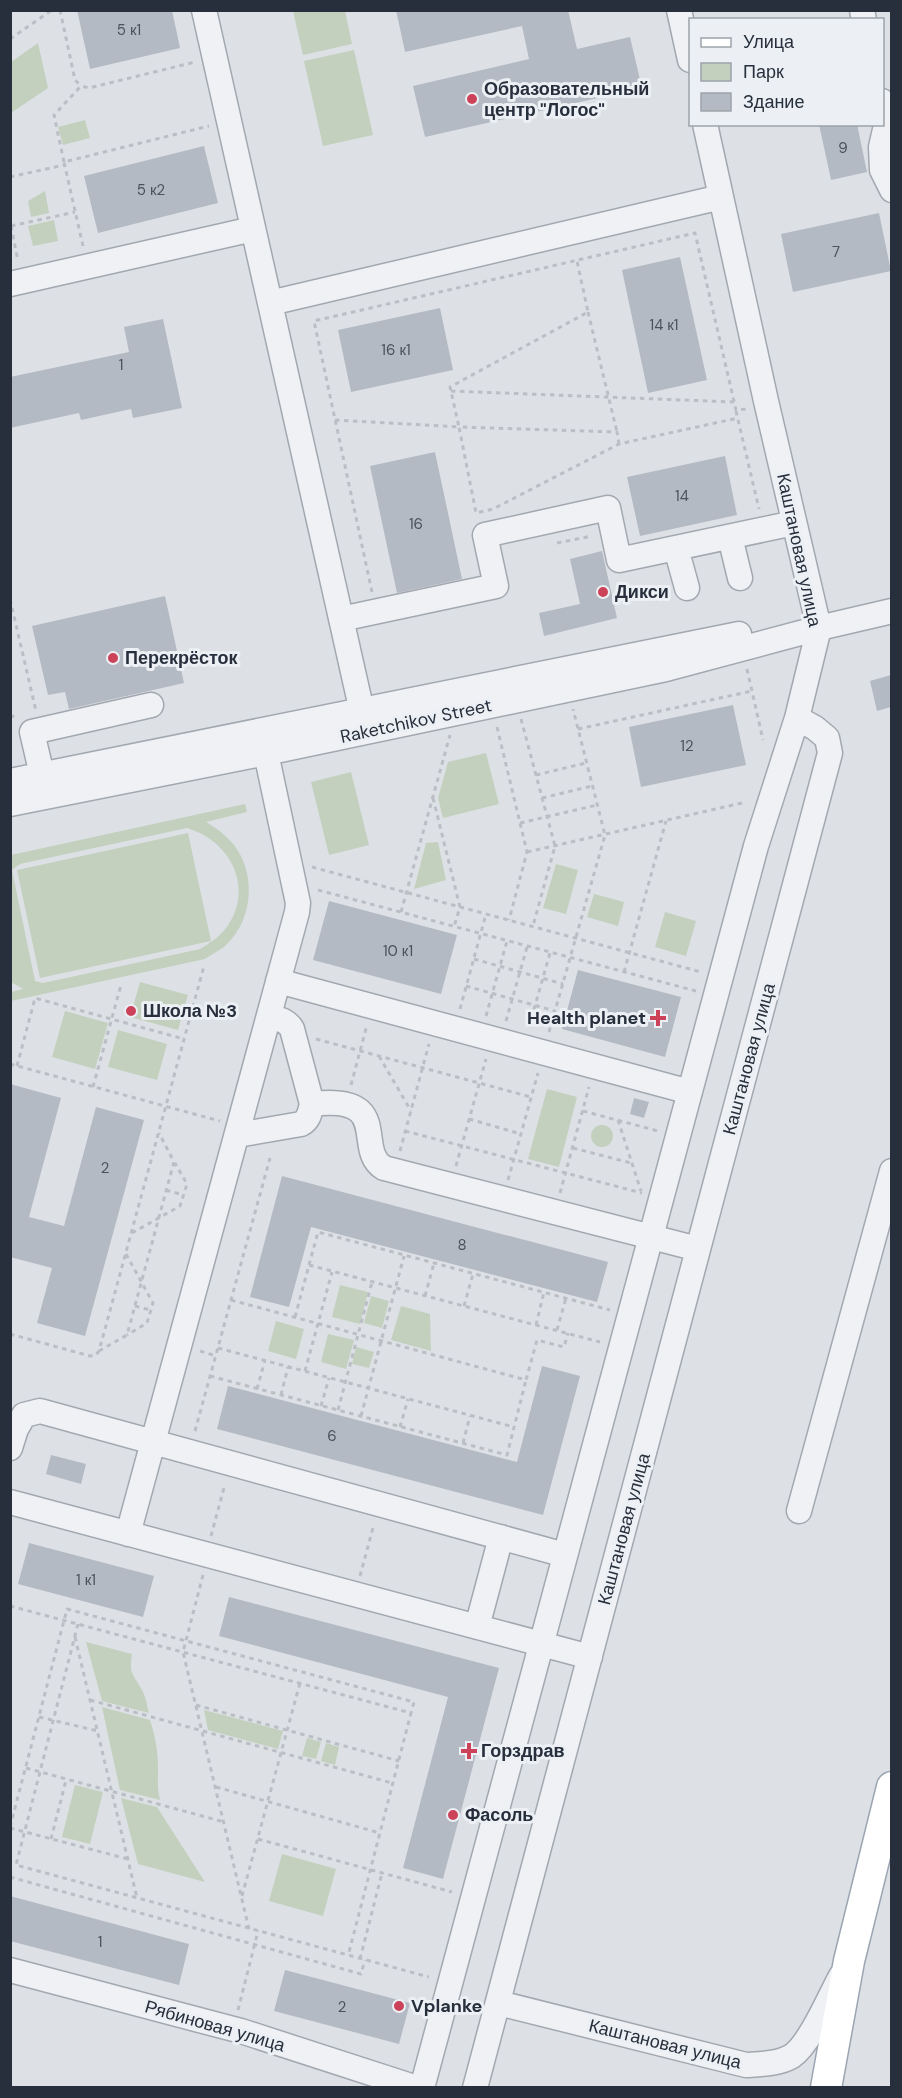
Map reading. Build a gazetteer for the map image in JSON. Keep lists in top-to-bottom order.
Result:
{
  "streets": {
    "street": ["Каштановая улица", "Raketchikov Street", "Рябиновая улица"]
  },
  "crossings": [
    ["Каштановая улица", "Raketchikov Street"]
  ],
  "places": {
    "other": [
      "Образовательный центр \"Логос\"",
      "Дикси",
      "Перекрёсток",
      "Школа №3",
      "Фасоль",
      "Vplanke"
    ],
    "health": ["Health planet", "Горздрав"]
  },
  "house_numbers": [
    "5 к1",
    "9",
    "5 к2",
    "7",
    "14 к1",
    "16 к1",
    "1",
    "14",
    "16",
    "12",
    "10 к1",
    "2",
    "8",
    "6",
    "1 к1",
    "1",
    "2"
  ],
  "legend": ["Улица", "Парк", "Здание"]
}
